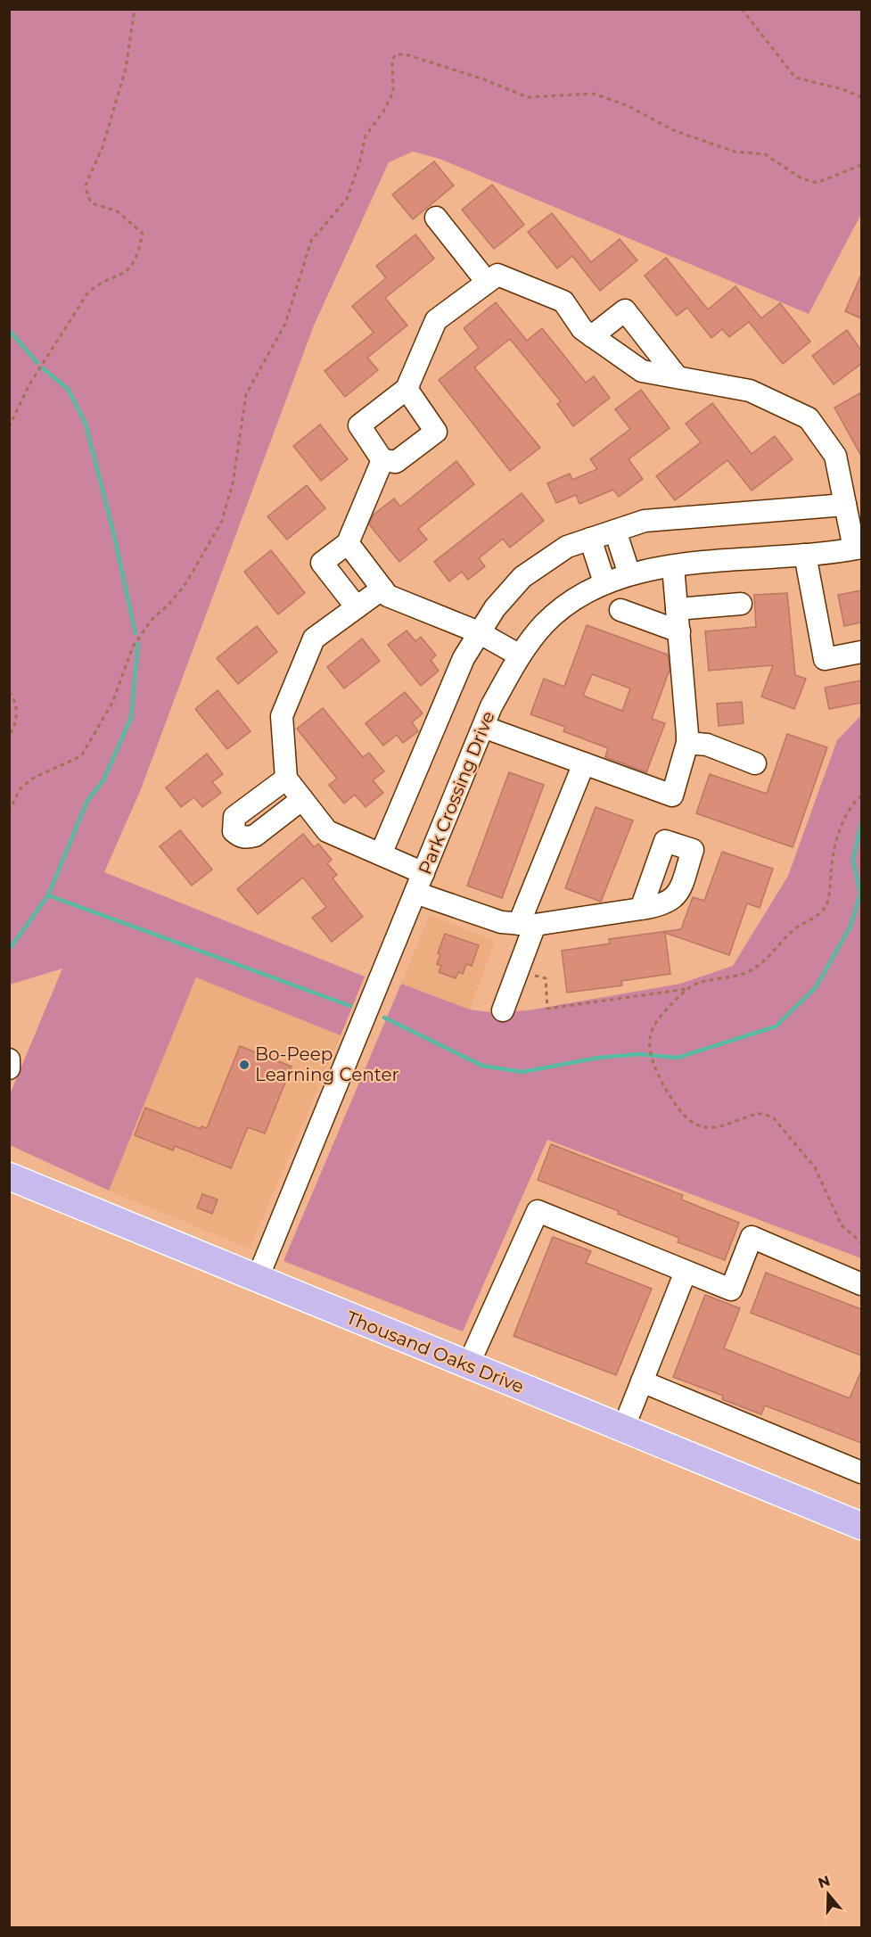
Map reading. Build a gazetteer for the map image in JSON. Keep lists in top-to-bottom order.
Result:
{
  "streets": {
    "main road": ["Thousand Oaks Drive"],
    "street": ["Park Crossing Drive"]
  },
  "crossings": [
    ["Park Crossing Drive", "Thousand Oaks Drive"]
  ],
  "places": ["Bo-Peep Learning Center"],
  "north": "top"
}
